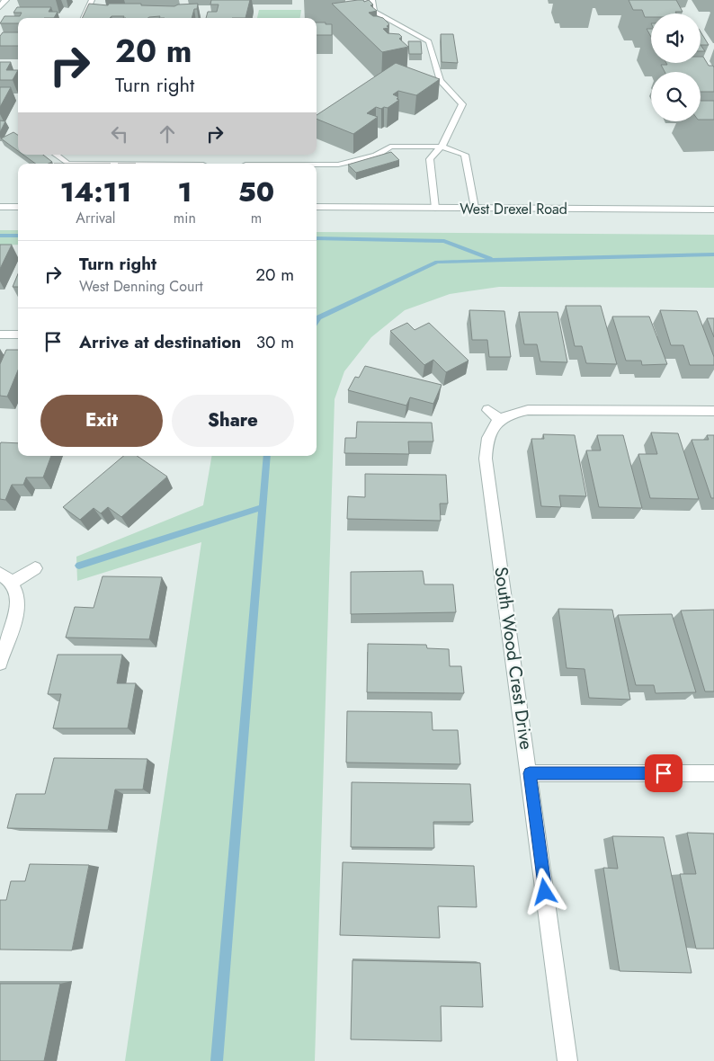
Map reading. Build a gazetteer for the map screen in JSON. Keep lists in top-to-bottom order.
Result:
{
  "streets": {
    "street": ["West Drexel Road", "South Wood Crest Drive"]
  },
  "page": {
    "turn": ["20 m", "Turn right"],
    "eta": [
      "14:11",
      "Arrival",
      "1",
      "min",
      "50",
      "m"
    ],
    "list": [
      {
        "name": "Turn right",
        "note": "West Denning Court",
        "value": "20 m"
      },
      {
        "name": "Arrive at destination",
        "value": "30 m"
      }
    ],
    "buttons": ["Exit", "Share"]
  }
}
